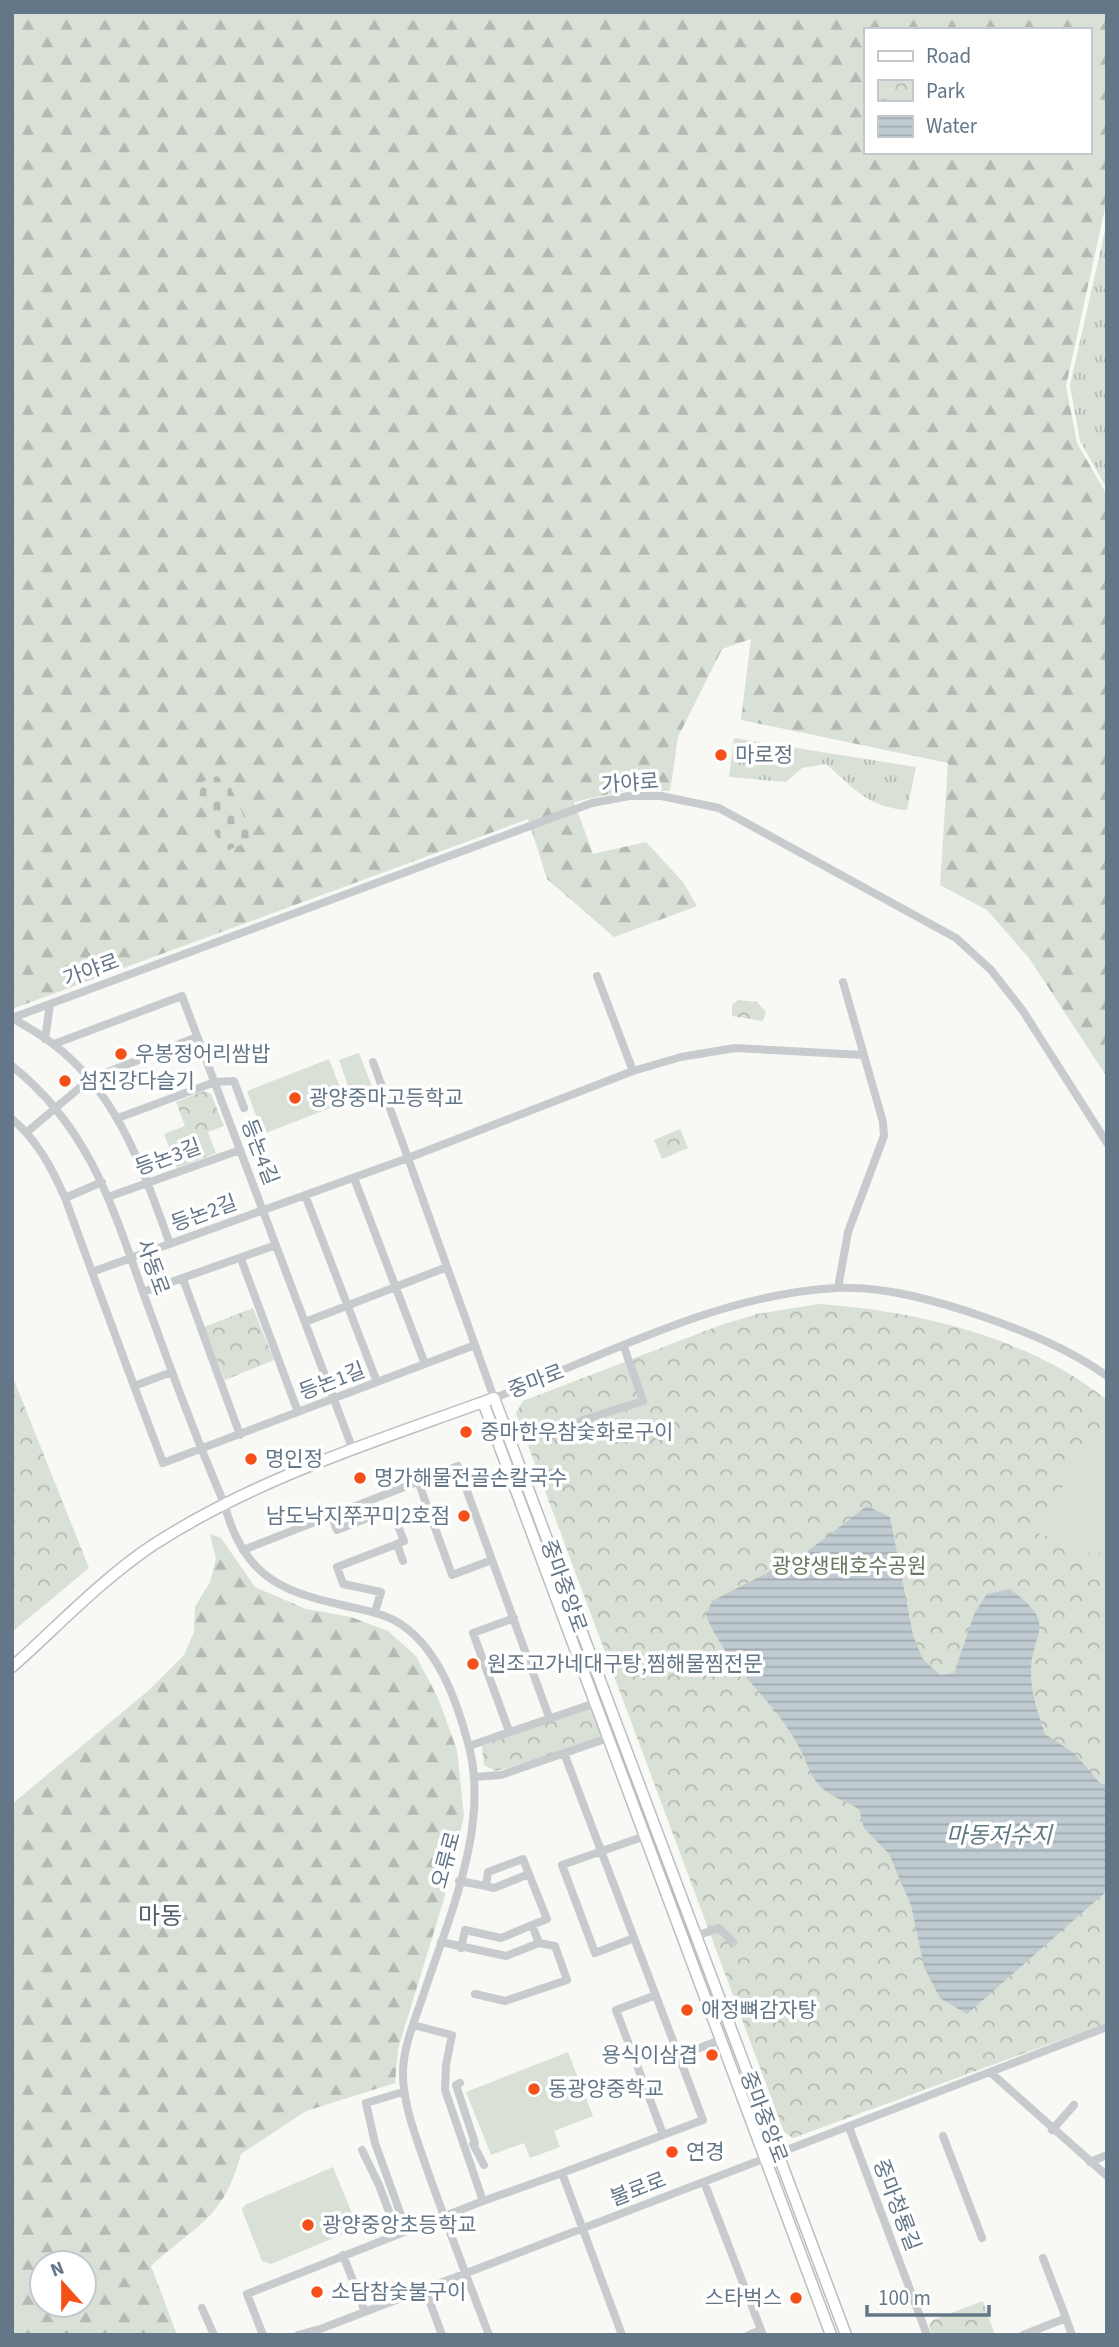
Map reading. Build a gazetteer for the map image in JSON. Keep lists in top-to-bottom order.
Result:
{
  "streets": {
    "main road": ["중마로", "중마중앙로"],
    "street": [
      "가야로",
      "등논4길",
      "등논3길",
      "등논2길",
      "사동로",
      "등논1길",
      "오류로",
      "불로로",
      "중마청룡길"
    ]
  },
  "crossings": [
    ["등논4길", "등논3길"],
    ["등논4길", "등논2길"],
    ["등논4길", "등논1길"],
    ["등논4길", "중마로"],
    ["등논3길", "사동로"],
    ["등논2길", "사동로"],
    ["등논2길", "중마중앙로"],
    ["사동로", "등논1길"],
    ["사동로", "중마로"],
    ["사동로", "오류로"],
    ["등논1길", "중마중앙로"],
    ["중마로", "중마중앙로"],
    ["중마로", "오류로"],
    ["중마중앙로", "불로로"],
    ["오류로", "불로로"],
    ["불로로", "중마청룡길"]
  ],
  "districts": ["마동"],
  "water": ["마동저수지"],
  "parks": ["광양생태호수공원"],
  "places": [
    "마로정",
    "우봉정어리쌈밥",
    "섬진강다슬기",
    "광양중마고등학교",
    "중마한우참숯화로구이",
    "명인정",
    "명가해물전골손칼국수",
    "남도낙지쭈꾸미2호점",
    "원조고가네대구탕,찜해물찜전문",
    "애정뼈감자탕",
    "용식이삼겹",
    "동광양중학교",
    "연경",
    "광양중앙초등학교",
    "소담참숯불구이",
    "스타벅스"
  ],
  "legend": ["Road", "Park", "Water"],
  "scale_bar": "100 m",
  "north": "top"
}
